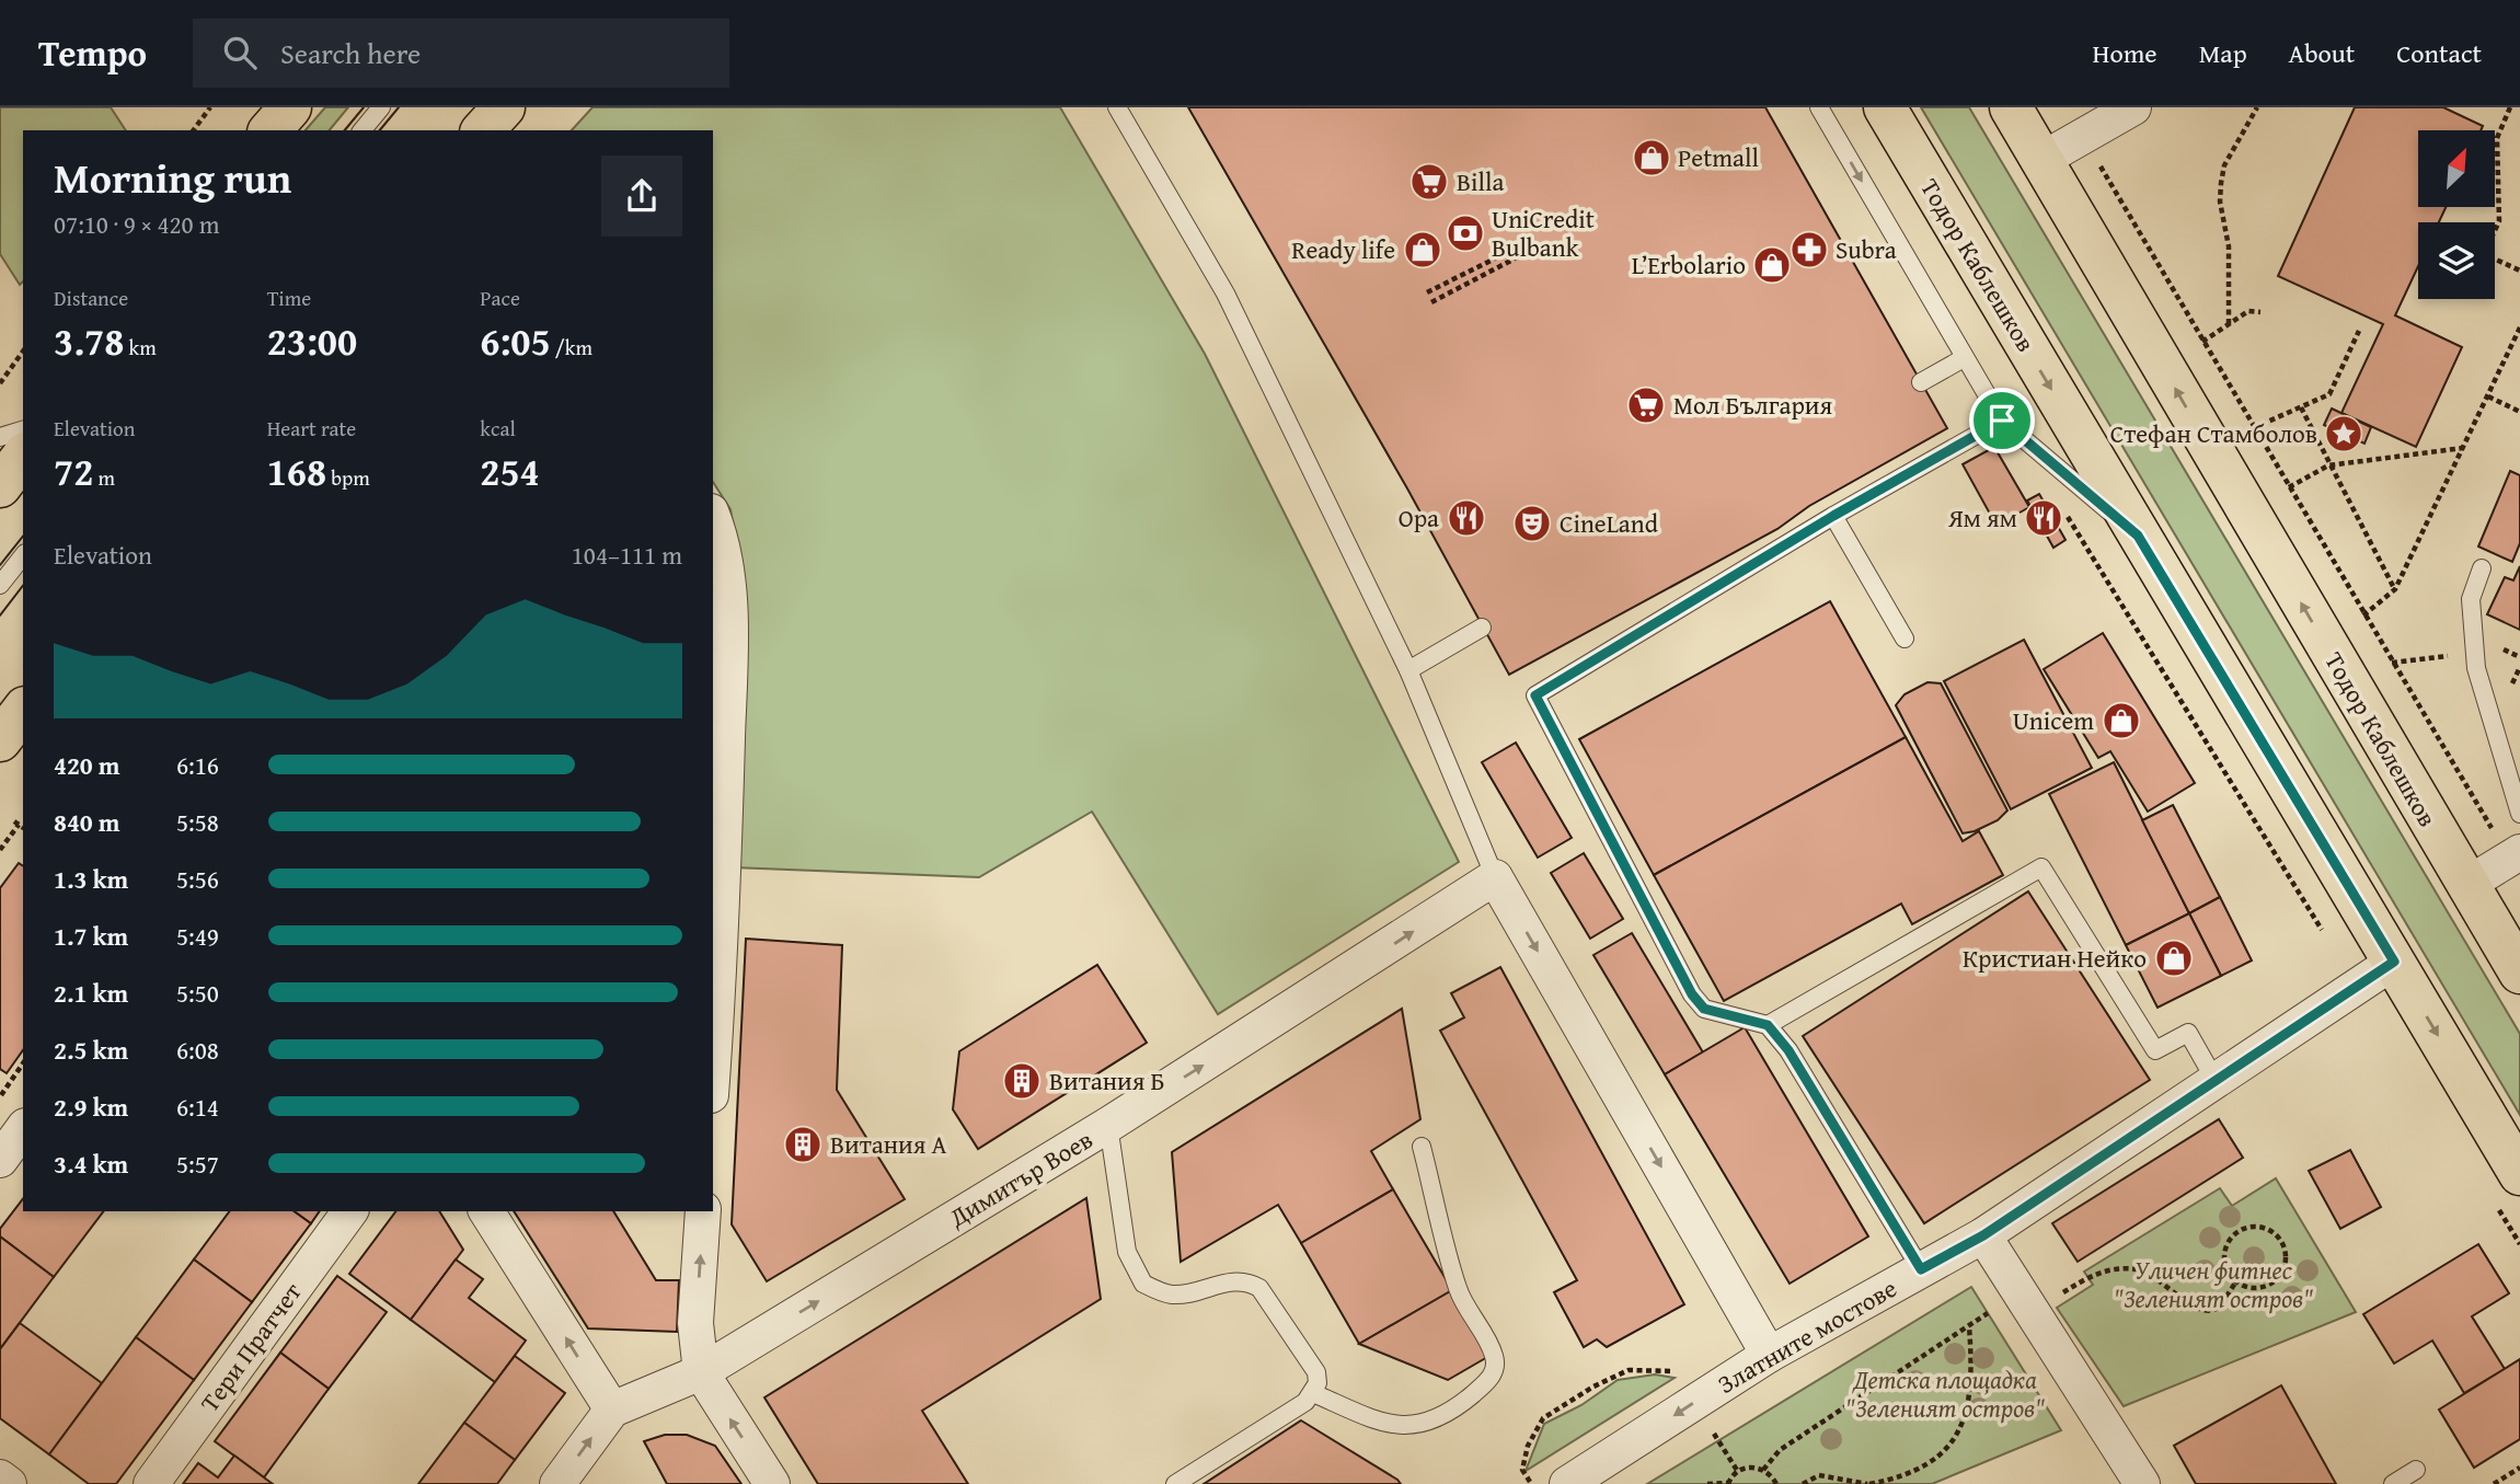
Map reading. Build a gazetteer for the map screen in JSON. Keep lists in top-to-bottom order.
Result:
{
  "streets": {
    "main road": ["Тодор Каблешков"],
    "street": ["Димитър Воев", "Златните мостове", "Тери Пратчет"]
  },
  "crossings": [
    ["Тодор Каблешков", "Златните мостове"]
  ],
  "one_way": ["Димитър Воев"],
  "parks": ["Уличен фитнес \"Зеленият остров\"", "Детска площадка \"Зеленият остров\""],
  "places": {
    "shop": [
      "Petmall",
      "Ready life",
      "L’Erbolario",
      "Unicem",
      "Кристиан Нейко"
    ],
    "supermarket": ["Billa", "Мол България"],
    "bank": ["UniCredit Bulbank"],
    "pharmacy": ["Subra"],
    "place": ["Стефан Стамболов"],
    "restaurant": ["Opa", "Ям ям"],
    "theatre": ["CineLand"],
    "building": ["Витания Б", "Витания А"]
  },
  "north": "top right",
  "page": {
    "header": "Tempo",
    "search": "Search here",
    "nav": [
      "Home",
      "Map",
      "About",
      "Contact"
    ],
    "heading": ["Morning run", "07:10 · 9 × 420 m"],
    "stats": [
      ["Distance", "3.78 km"],
      ["Time", "23:00"],
      ["Pace", "6:05 /km"],
      ["Elevation", "72 m"],
      ["Heart rate", "168 bpm"],
      ["kcal", "254"]
    ],
    "chart": ["Elevation", "104–111 m"],
    "list": [
      {
        "name": "420 m",
        "note": "6:16"
      },
      {
        "name": "840 m",
        "note": "5:58"
      },
      {
        "name": "1.3 km",
        "note": "5:56"
      },
      {
        "name": "1.7 km",
        "note": "5:49"
      },
      {
        "name": "2.1 km",
        "note": "5:50"
      },
      {
        "name": "2.5 km",
        "note": "6:08"
      },
      {
        "name": "2.9 km",
        "note": "6:14"
      },
      {
        "name": "3.4 km",
        "note": "5:57"
      }
    ]
  }
}
